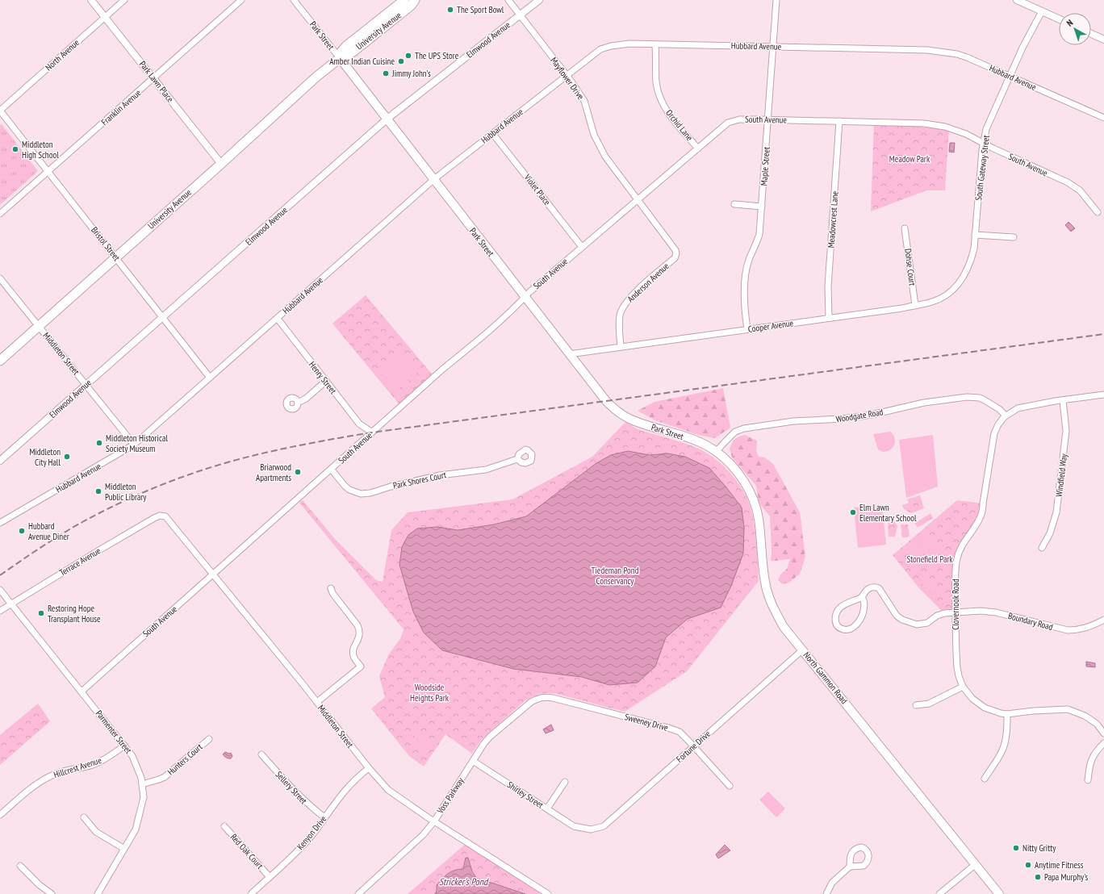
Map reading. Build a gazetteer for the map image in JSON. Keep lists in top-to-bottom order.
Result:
{
  "streets": {
    "main road": ["University Avenue", "Park Street", "North Gammon Road"],
    "street": [
      "Elmwood Avenue",
      "Hubbard Avenue",
      "North Avenue",
      "Mayflower Drive",
      "Park Lawn Place",
      "Franklin Avenue",
      "South Avenue",
      "Orchid Lane",
      "Maple Street",
      "South Gateway Street",
      "Violet Place",
      "Meadowcrest Lane",
      "Bristol Street",
      "Dohse Court",
      "Anderson Avenue",
      "Cooper Avenue",
      "Middleton Street",
      "Henry Street",
      "Woodgate Road",
      "Windfield Way",
      "Park Shores Court",
      "Terrace Avenue",
      "Clovernook Road",
      "Boundary Road",
      "Sweeney Drive",
      "Parmenter Street",
      "Fortune Drive",
      "Hunters Court",
      "Hillcrest Avenue",
      "Sellery Street",
      "Shirley Street",
      "Voss Parkway",
      "Kenyon Drive",
      "Red Oak Court"
    ]
  },
  "crossings": [
    ["University Avenue", "Park Street"],
    ["University Avenue", "Park Lawn Place"],
    ["University Avenue", "Bristol Street"],
    ["University Avenue", "Middleton Street"],
    ["Park Street", "Elmwood Avenue"],
    ["Park Street", "Hubbard Avenue"],
    ["Park Street", "South Avenue"],
    ["Park Street", "Cooper Avenue"],
    ["Park Street", "North Gammon Road"],
    ["Elmwood Avenue", "Mayflower Drive"],
    ["Elmwood Avenue", "Bristol Street"],
    ["Elmwood Avenue", "Middleton Street"],
    ["Hubbard Avenue", "Mayflower Drive"],
    ["Hubbard Avenue", "Orchid Lane"],
    ["Hubbard Avenue", "Maple Street"],
    ["Hubbard Avenue", "South Gateway Street"],
    ["Hubbard Avenue", "Violet Place"],
    ["Hubbard Avenue", "Bristol Street"],
    ["Hubbard Avenue", "Middleton Street"],
    ["Hubbard Avenue", "Henry Street"],
    ["North Avenue", "Park Lawn Place"],
    ["North Avenue", "Bristol Street"],
    ["Mayflower Drive", "South Avenue"],
    ["Mayflower Drive", "Anderson Avenue"],
    ["Park Lawn Place", "Franklin Avenue"],
    ["Franklin Avenue", "Bristol Street"],
    ["South Avenue", "Orchid Lane"],
    ["South Avenue", "Maple Street"],
    ["South Avenue", "South Gateway Street"],
    ["South Avenue", "Violet Place"],
    ["South Avenue", "Meadowcrest Lane"],
    ["South Avenue", "Middleton Street"],
    ["South Avenue", "Henry Street"],
    ["South Avenue", "Park Shores Court"],
    ["South Avenue", "Parmenter Street"],
    ["Maple Street", "Cooper Avenue"],
    ["South Gateway Street", "Cooper Avenue"],
    ["Meadowcrest Lane", "Cooper Avenue"],
    ["Dohse Court", "Cooper Avenue"],
    ["Anderson Avenue", "Cooper Avenue"],
    ["Middleton Street", "Terrace Avenue"],
    ["Middleton Street", "Voss Parkway"],
    ["Middleton Street", "Kenyon Drive"],
    ["Woodgate Road", "Clovernook Road"],
    ["Woodgate Road", "North Gammon Road"],
    ["Windfield Way", "Clovernook Road"],
    ["Terrace Avenue", "Parmenter Street"],
    ["Clovernook Road", "Boundary Road"],
    ["North Gammon Road", "Fortune Drive"],
    ["Sweeney Drive", "Fortune Drive"],
    ["Sweeney Drive", "Voss Parkway"],
    ["Parmenter Street", "Hunters Court"],
    ["Parmenter Street", "Hillcrest Avenue"],
    ["Fortune Drive", "Shirley Street"],
    ["Sellery Street", "Kenyon Drive"],
    ["Shirley Street", "Voss Parkway"],
    ["Kenyon Drive", "Red Oak Court"]
  ],
  "water": ["Stricker's Pond"],
  "parks": [
    "Meadow Park",
    "Stonefield Park",
    "Tiedeman Pond Conservancy",
    "Woodside Heights Park"
  ],
  "places": [
    "The Sport Bowl",
    "The UPS Store",
    "Amber Indian Cuisine",
    "Jimmy John's",
    "Middleton High School",
    "Middleton Historical Society Museum",
    "Middleton City Hall",
    "Briarwood Apartments",
    "Middleton Public Library",
    "Elm Lawn Elementary School",
    "Hubbard Avenue Diner",
    "Restoring Hope Transplant House",
    "Nitty Gritty",
    "Anytime Fitness",
    "Papa Murphy's"
  ],
  "north": "top left"
}
